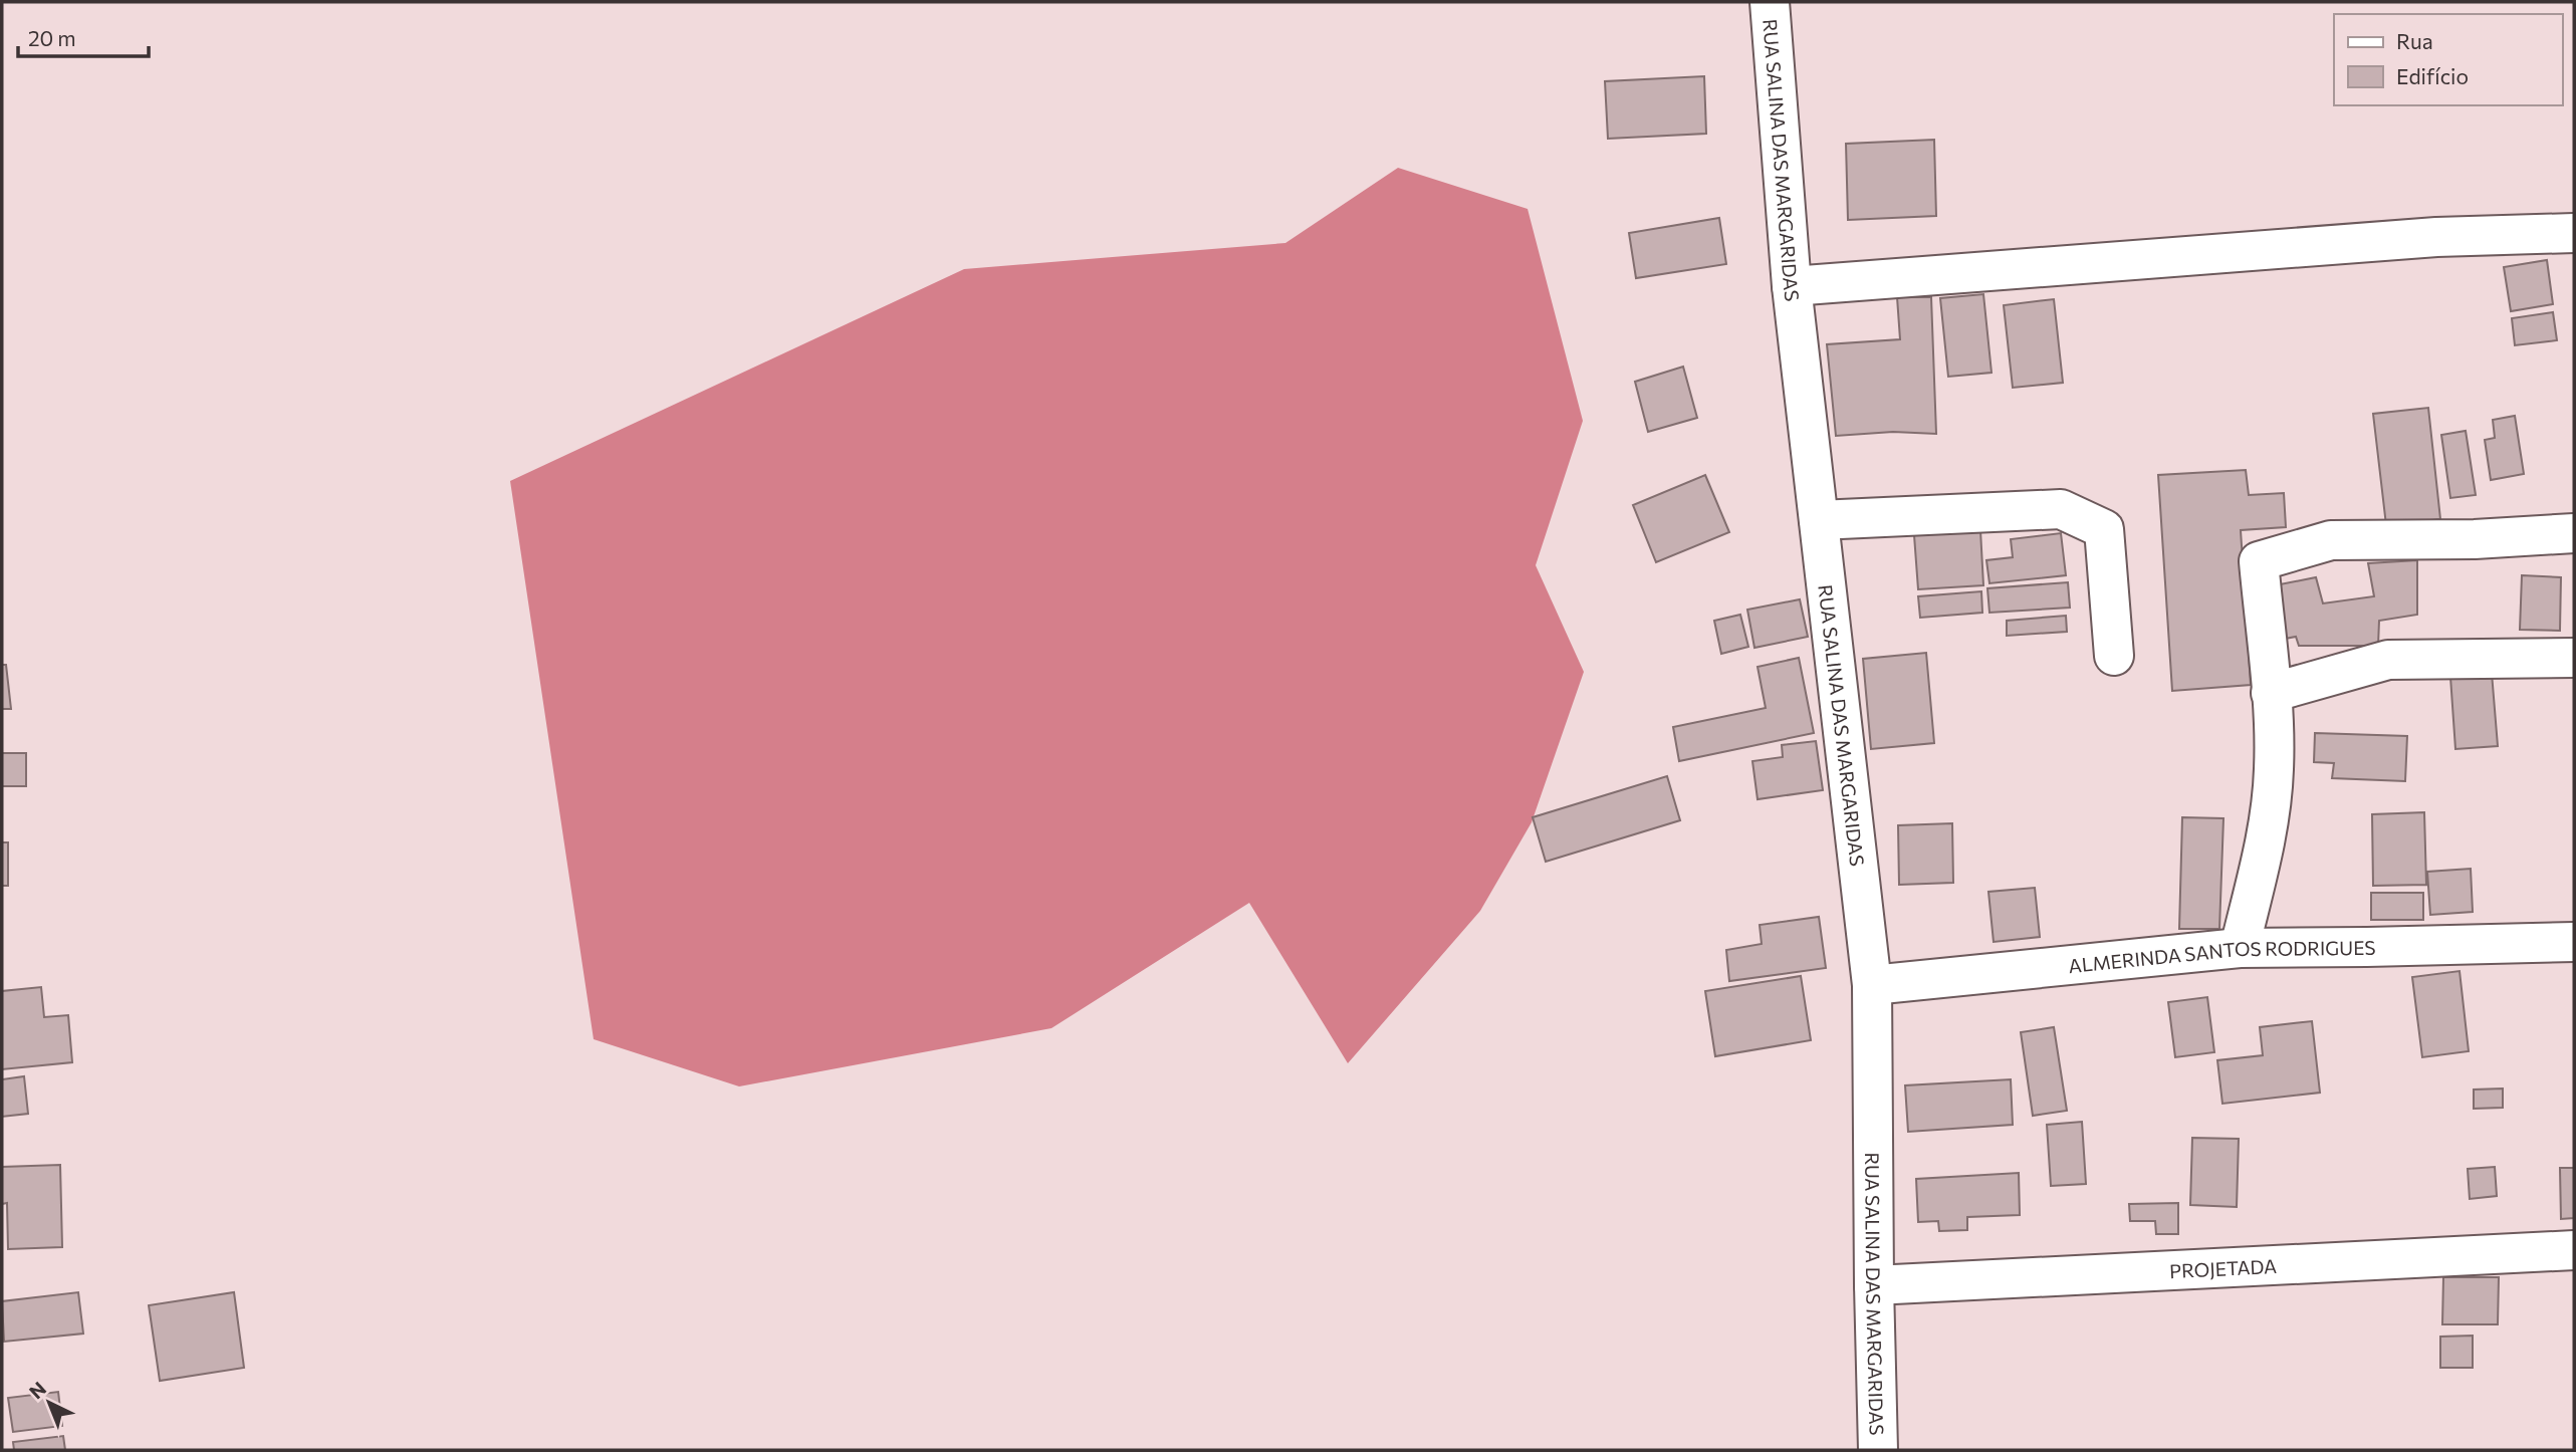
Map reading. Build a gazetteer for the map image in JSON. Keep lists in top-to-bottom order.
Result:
{
  "streets": {
    "street": ["RUA SALINA DAS MARGARIDAS", "ALMERINDA SANTOS RODRIGUES", "PROJETADA"]
  },
  "crossings": [
    ["RUA SALINA DAS MARGARIDAS", "ALMERINDA SANTOS RODRIGUES"],
    ["RUA SALINA DAS MARGARIDAS", "PROJETADA"]
  ],
  "legend": ["Rua", "Edifício"],
  "scale_bar": "20 m",
  "north": "top left"
}
